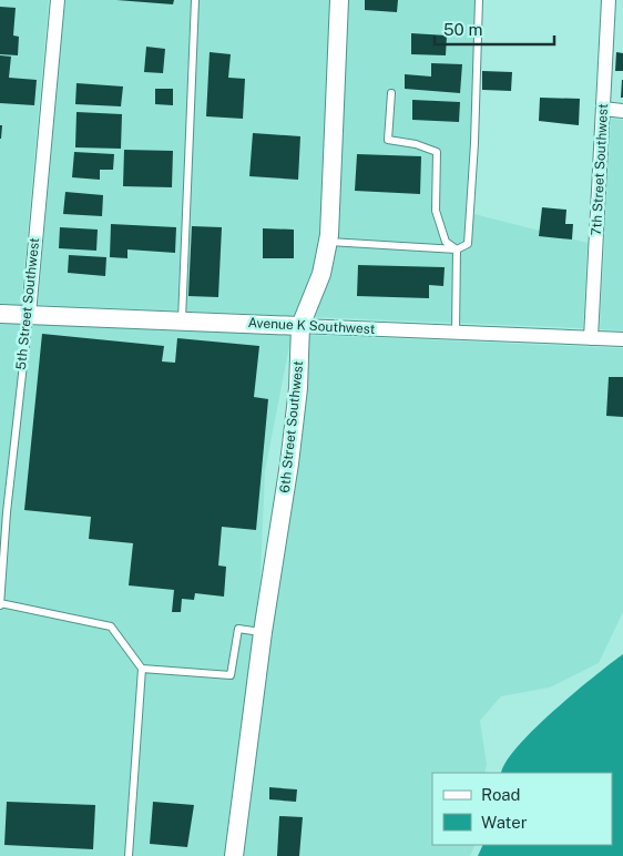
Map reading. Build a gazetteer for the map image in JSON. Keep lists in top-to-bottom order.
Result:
{
  "streets": {
    "street": [
      "7th Street Southwest",
      "5th Street Southwest",
      "Avenue K Southwest",
      "6th Street Southwest"
    ]
  },
  "crossings": [
    ["7th Street Southwest", "Avenue K Southwest"],
    ["5th Street Southwest", "Avenue K Southwest"],
    ["Avenue K Southwest", "6th Street Southwest"]
  ],
  "legend": ["Road", "Water"],
  "scale_bar": "50 m"
}
